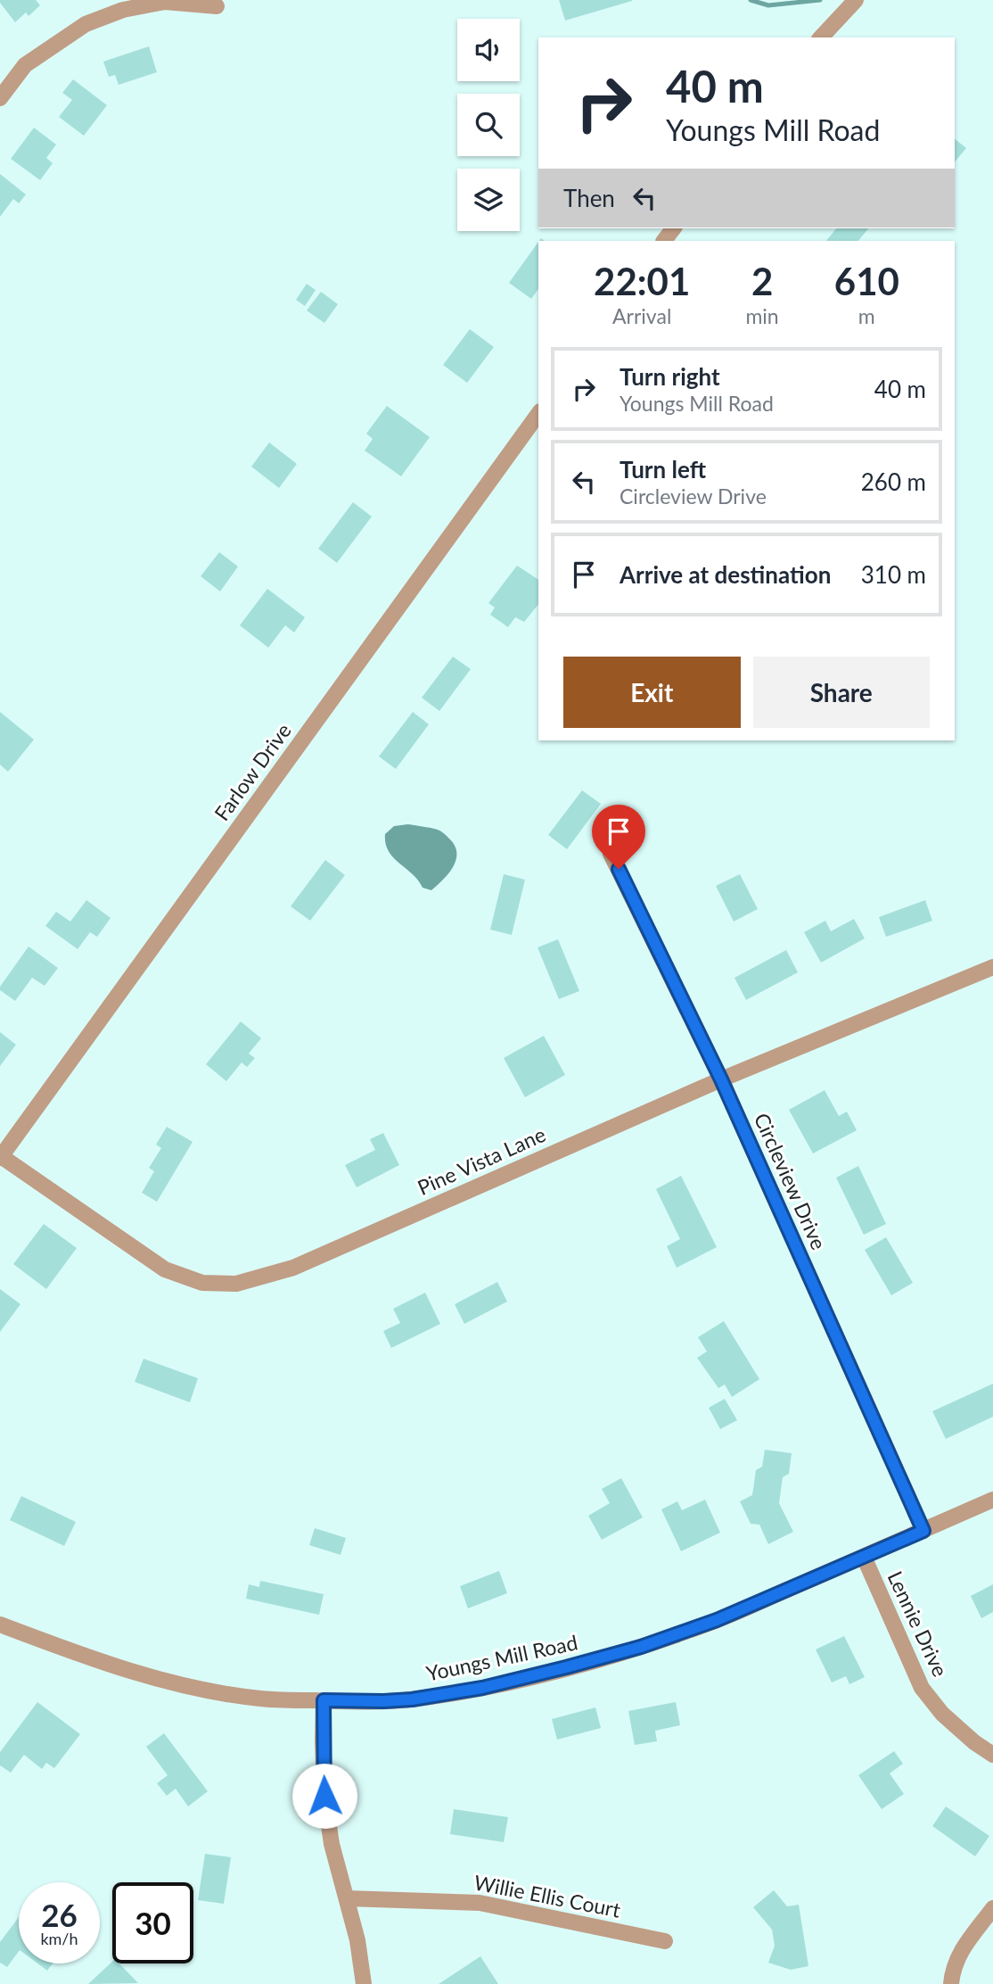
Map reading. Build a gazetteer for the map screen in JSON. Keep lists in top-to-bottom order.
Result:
{
  "streets": {
    "street": [
      "Farlow Drive",
      "Pine Vista Lane",
      "Circleview Drive",
      "Lennie Drive",
      "Youngs Mill Road",
      "Willie Ellis Court"
    ]
  },
  "crossings": [
    ["Farlow Drive", "Pine Vista Lane"],
    ["Pine Vista Lane", "Circleview Drive"],
    ["Circleview Drive", "Youngs Mill Road"],
    ["Lennie Drive", "Youngs Mill Road"]
  ],
  "page": {
    "turn": ["40 m", "Youngs Mill Road"],
    "then": "Then",
    "eta": [
      "22:01",
      "Arrival",
      "2",
      "min",
      "610",
      "m"
    ],
    "list": [
      {
        "name": "Turn right",
        "note": "Youngs Mill Road",
        "value": "40 m"
      },
      {
        "name": "Turn left",
        "note": "Circleview Drive",
        "value": "260 m"
      },
      {
        "name": "Arrive at destination",
        "value": "310 m"
      }
    ],
    "buttons": ["Exit", "Share"],
    "speed": "26 km/h",
    "limit": "30"
  }
}
